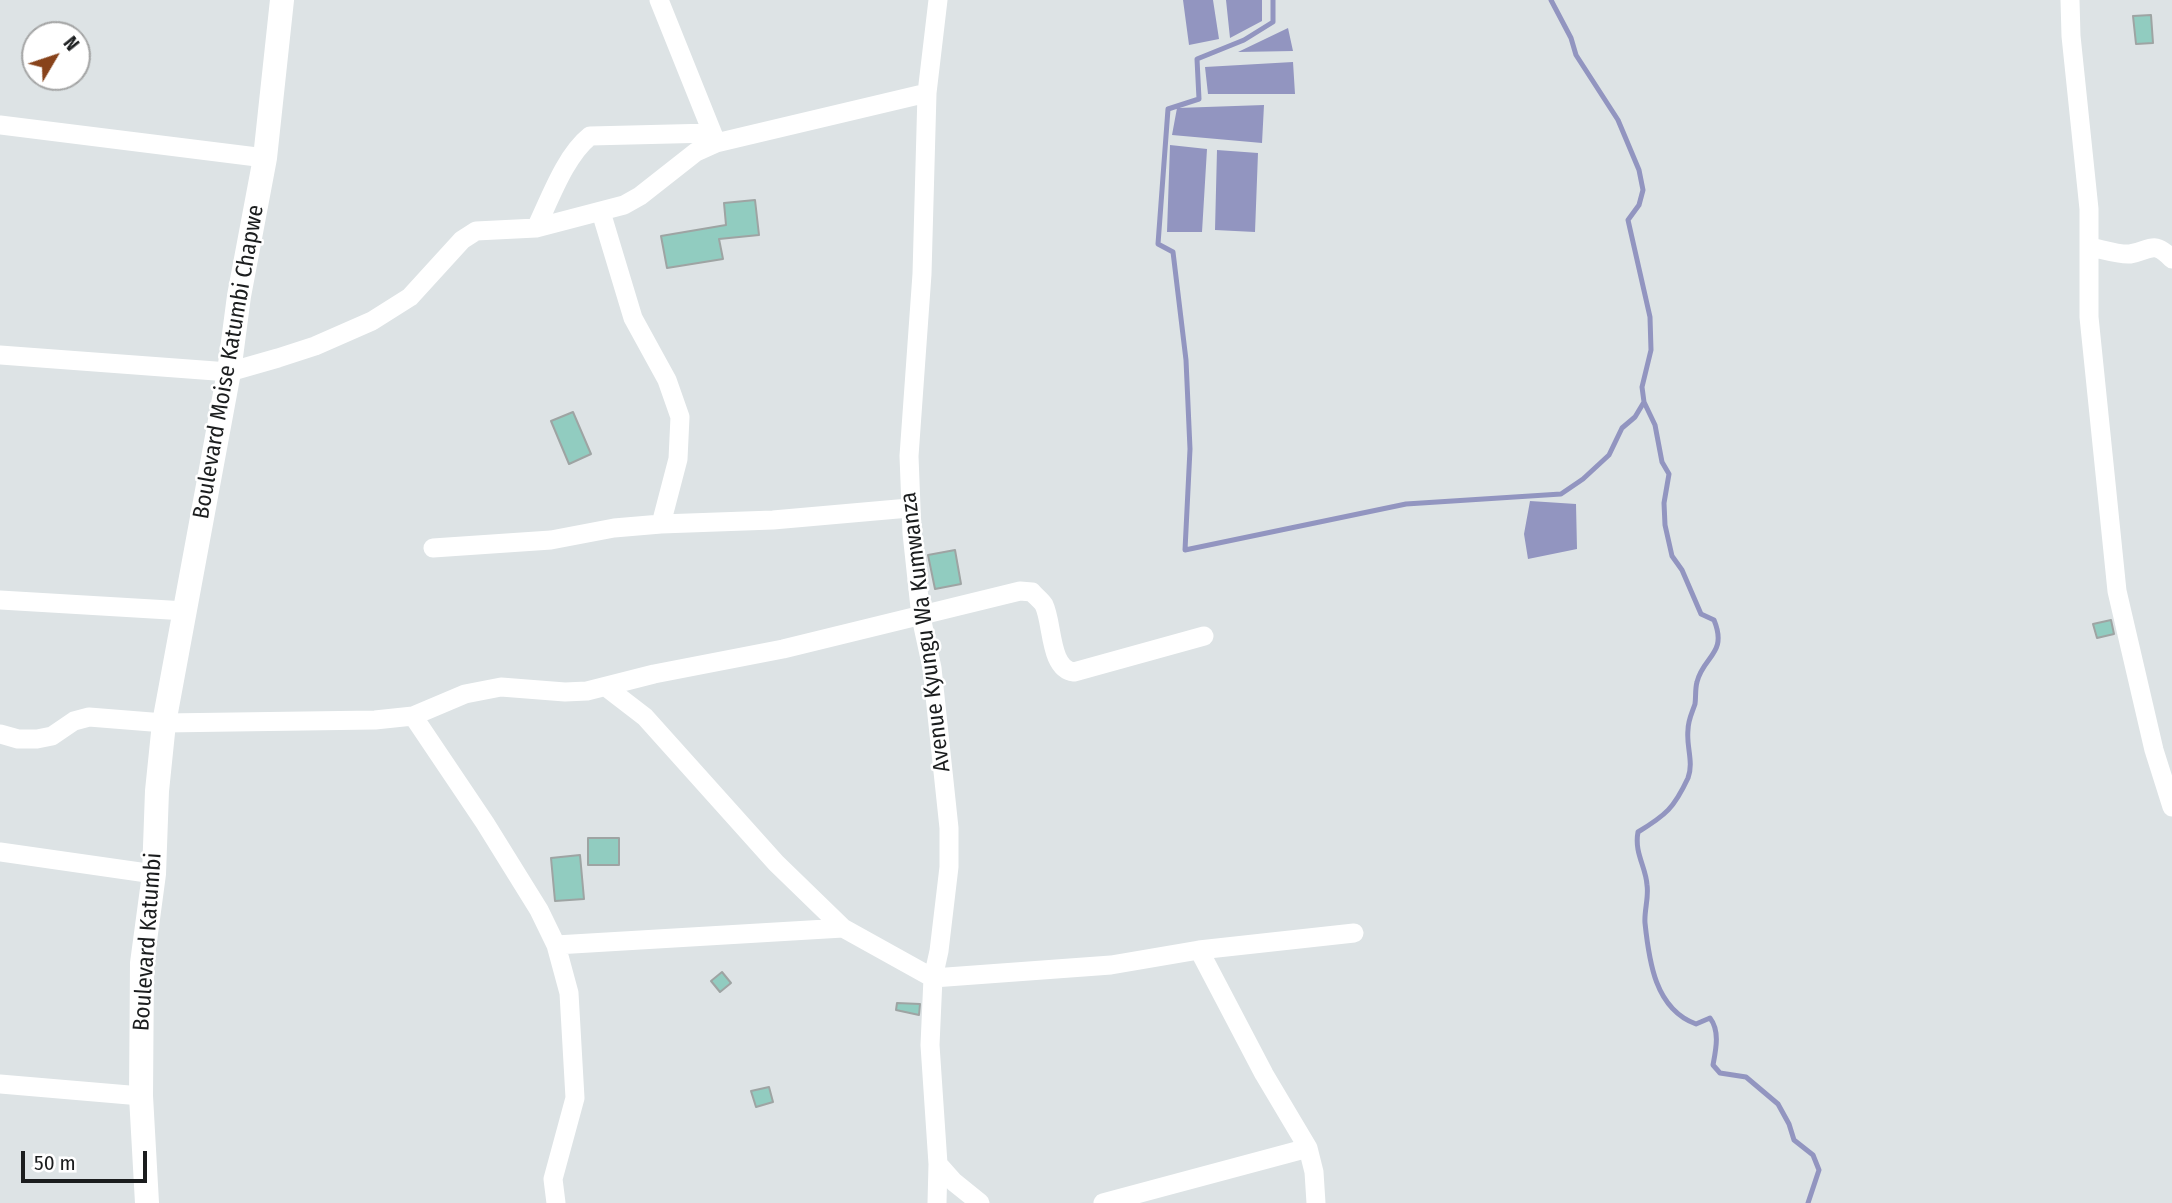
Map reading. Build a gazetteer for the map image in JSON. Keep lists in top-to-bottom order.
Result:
{
  "streets": {
    "street": ["Boulevard Moise Katumbi Chapwe", "Avenue Kyungu Wa Kumwanza", "Boulevard Katumbi"]
  },
  "crossings": [
    ["Boulevard Moise Katumbi Chapwe", "Boulevard Katumbi"]
  ],
  "scale_bar": "50 m",
  "north": "top right"
}
